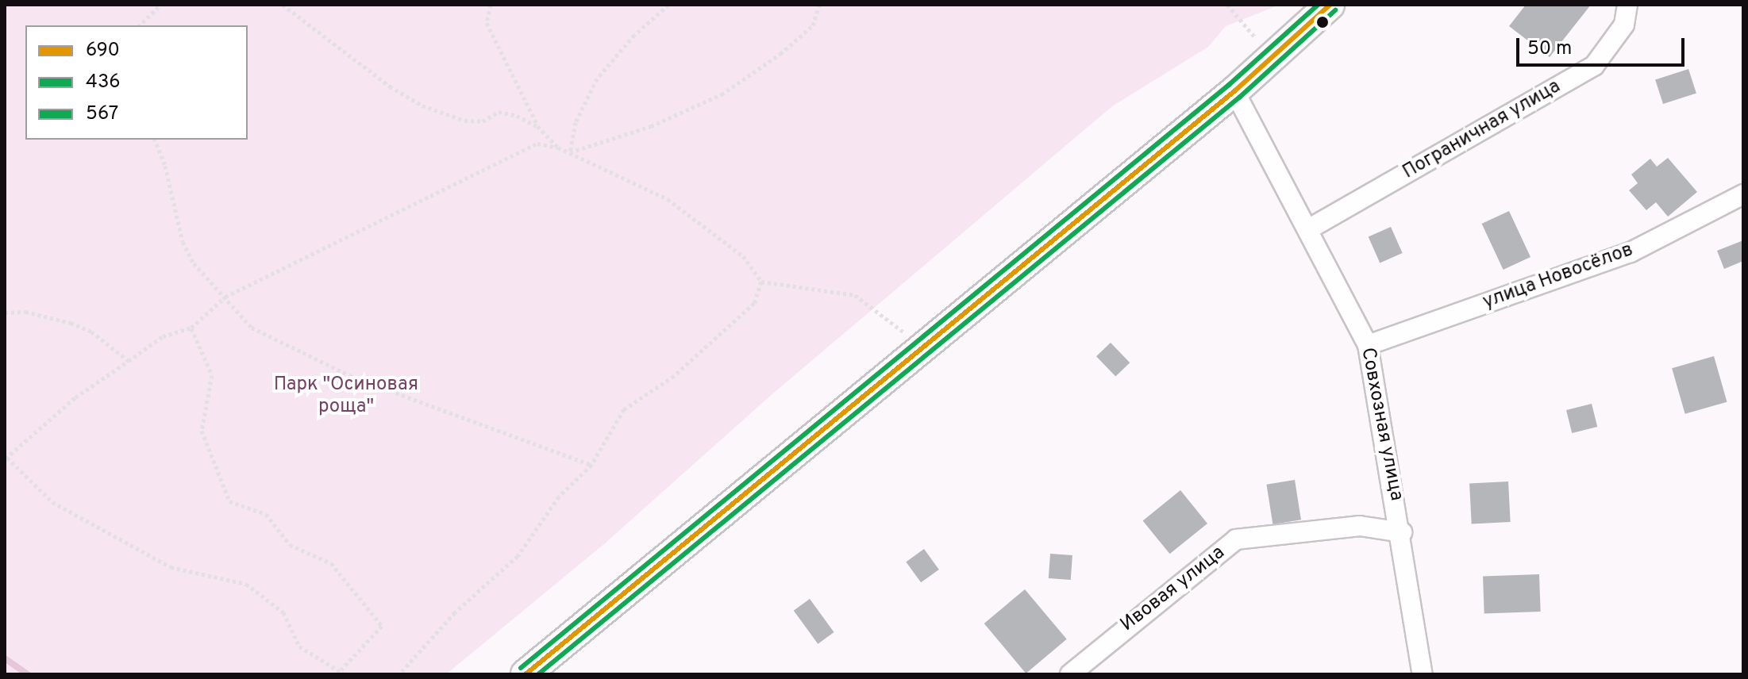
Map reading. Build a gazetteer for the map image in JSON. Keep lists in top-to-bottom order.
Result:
{
  "streets": {
    "street": [
      "Пограничная улица",
      "улица Новосёлов",
      "Совхозная улица",
      "Ивовая улица"
    ]
  },
  "crossings": [
    ["Пограничная улица", "Совхозная улица"],
    ["улица Новосёлов", "Совхозная улица"],
    ["Совхозная улица", "Ивовая улица"]
  ],
  "parks": ["Парк \"Осиновая роща\""],
  "lines": ["transit line 690", "transit line 567", "transit line 436"],
  "legend": ["690", "436", "567"],
  "scale_bar": "50 m"
}
